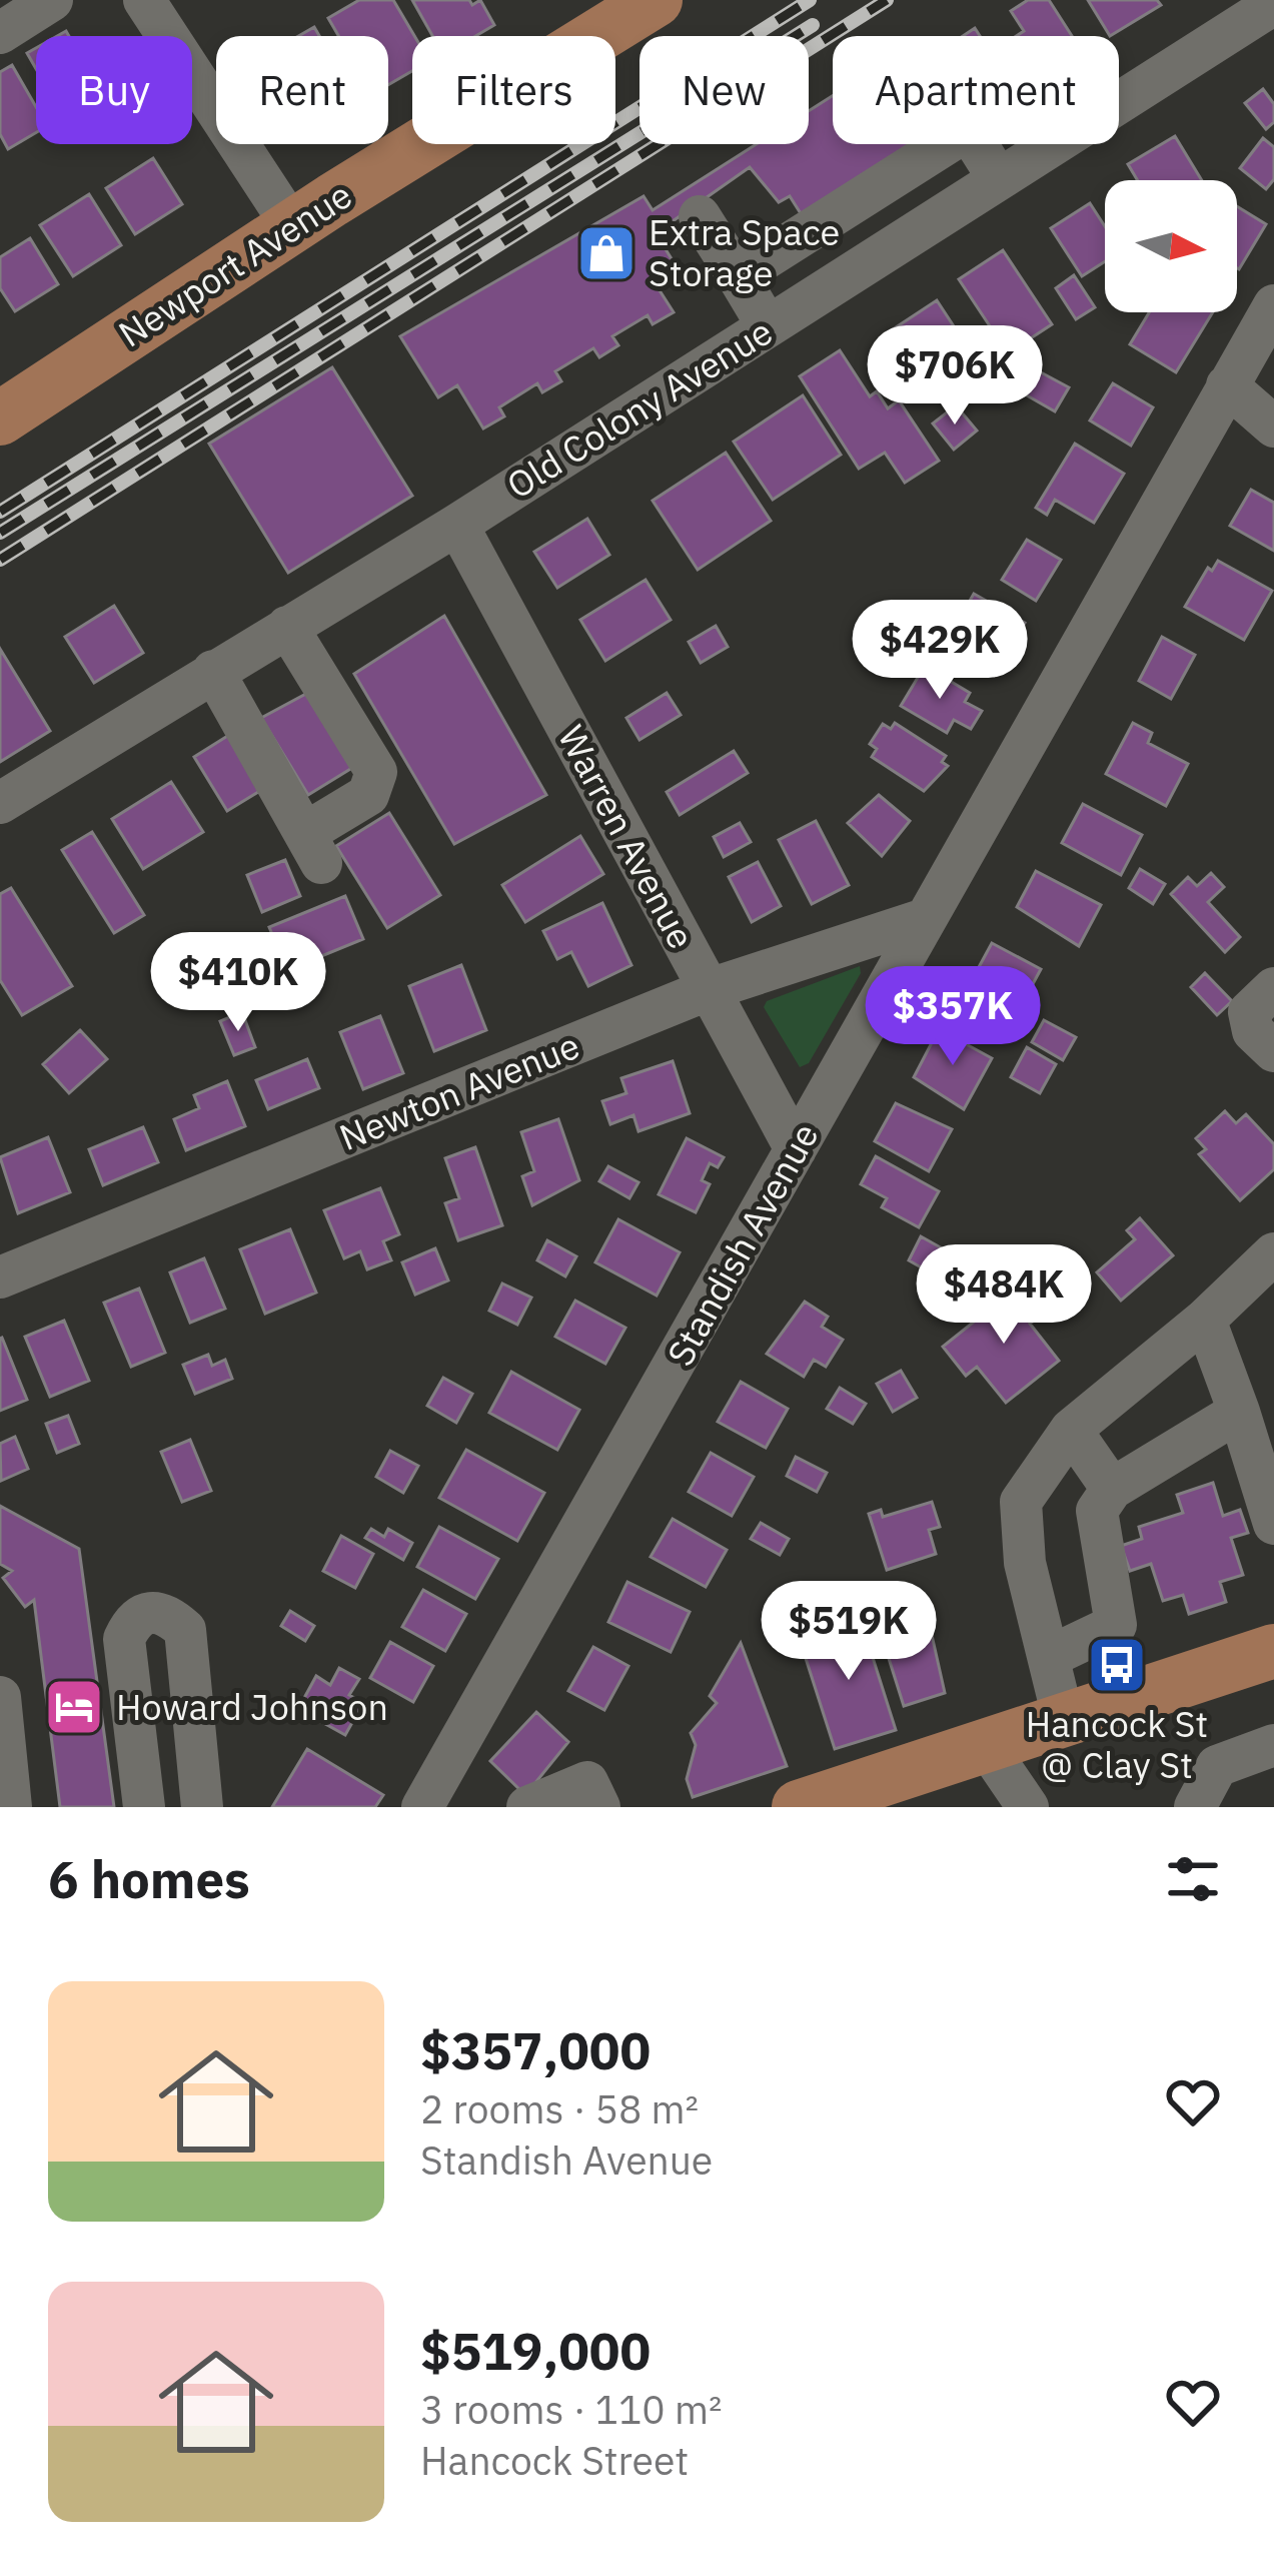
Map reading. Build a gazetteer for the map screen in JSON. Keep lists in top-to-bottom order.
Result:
{
  "streets": {
    "main road": ["Newport Avenue"],
    "street": [
      "Old Colony Avenue",
      "Warren Avenue",
      "Newton Avenue",
      "Standish Avenue"
    ]
  },
  "crossings": [
    ["Old Colony Avenue", "Warren Avenue"],
    ["Warren Avenue", "Newton Avenue"],
    ["Warren Avenue", "Standish Avenue"],
    ["Newton Avenue", "Standish Avenue"]
  ],
  "places": {
    "shop": ["Extra Space Storage"],
    "bus stop": ["Hancock St @ Clay St"],
    "hotel": ["Howard Johnson"]
  },
  "north": "right",
  "page": {
    "chip": [
      "Buy",
      "Rent",
      "Filters",
      "New",
      "Apartment"
    ],
    "price": [
      "$706K",
      "$429K",
      "$410K",
      "$357K",
      "$484K",
      "$519K"
    ],
    "heading": "6 homes",
    "list": [
      {
        "name": "$357,000",
        "note": "2 rooms · 58 m² · Standish Avenue"
      },
      {
        "name": "$519,000",
        "note": "3 rooms · 110 m² · Hancock Street"
      }
    ]
  }
}
